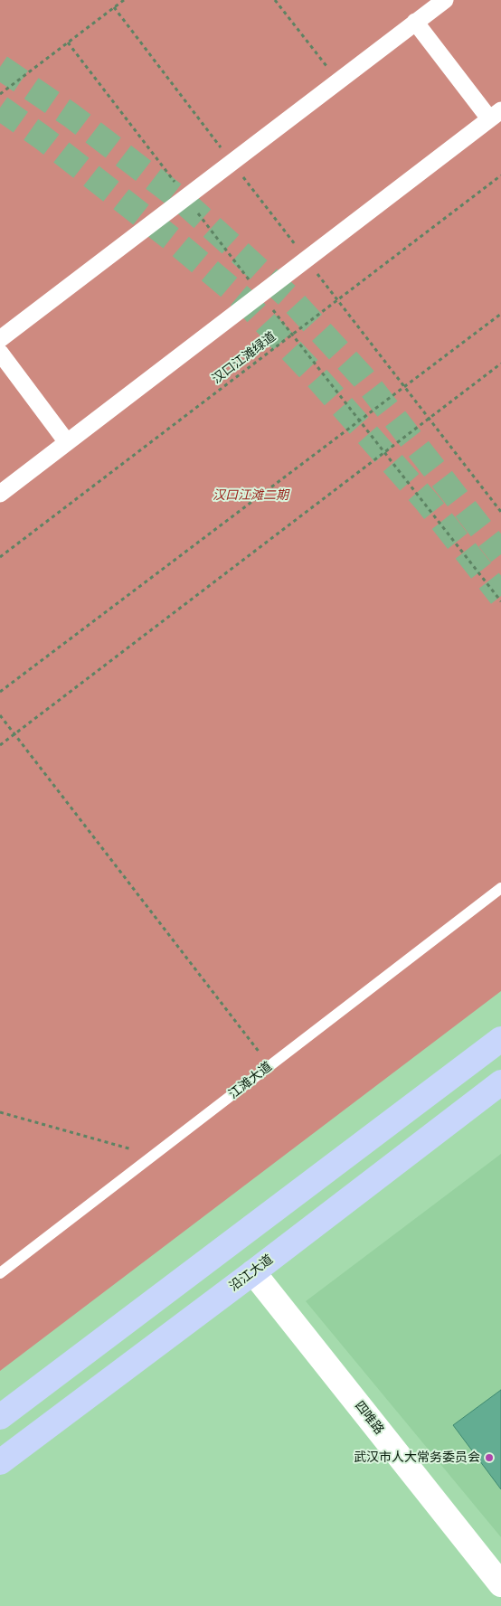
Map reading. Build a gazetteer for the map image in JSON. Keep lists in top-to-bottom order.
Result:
{
  "streets": {
    "main road": ["沿江大道"],
    "street": ["四唯路"],
    "lane": ["江滩大道"],
    "path": ["汉口江滩绿道"]
  },
  "crossings": [
    ["沿江大道", "四唯路"]
  ],
  "parks": ["汉口江滩二期"],
  "places": ["武汉市人大常务委员会"]
}
